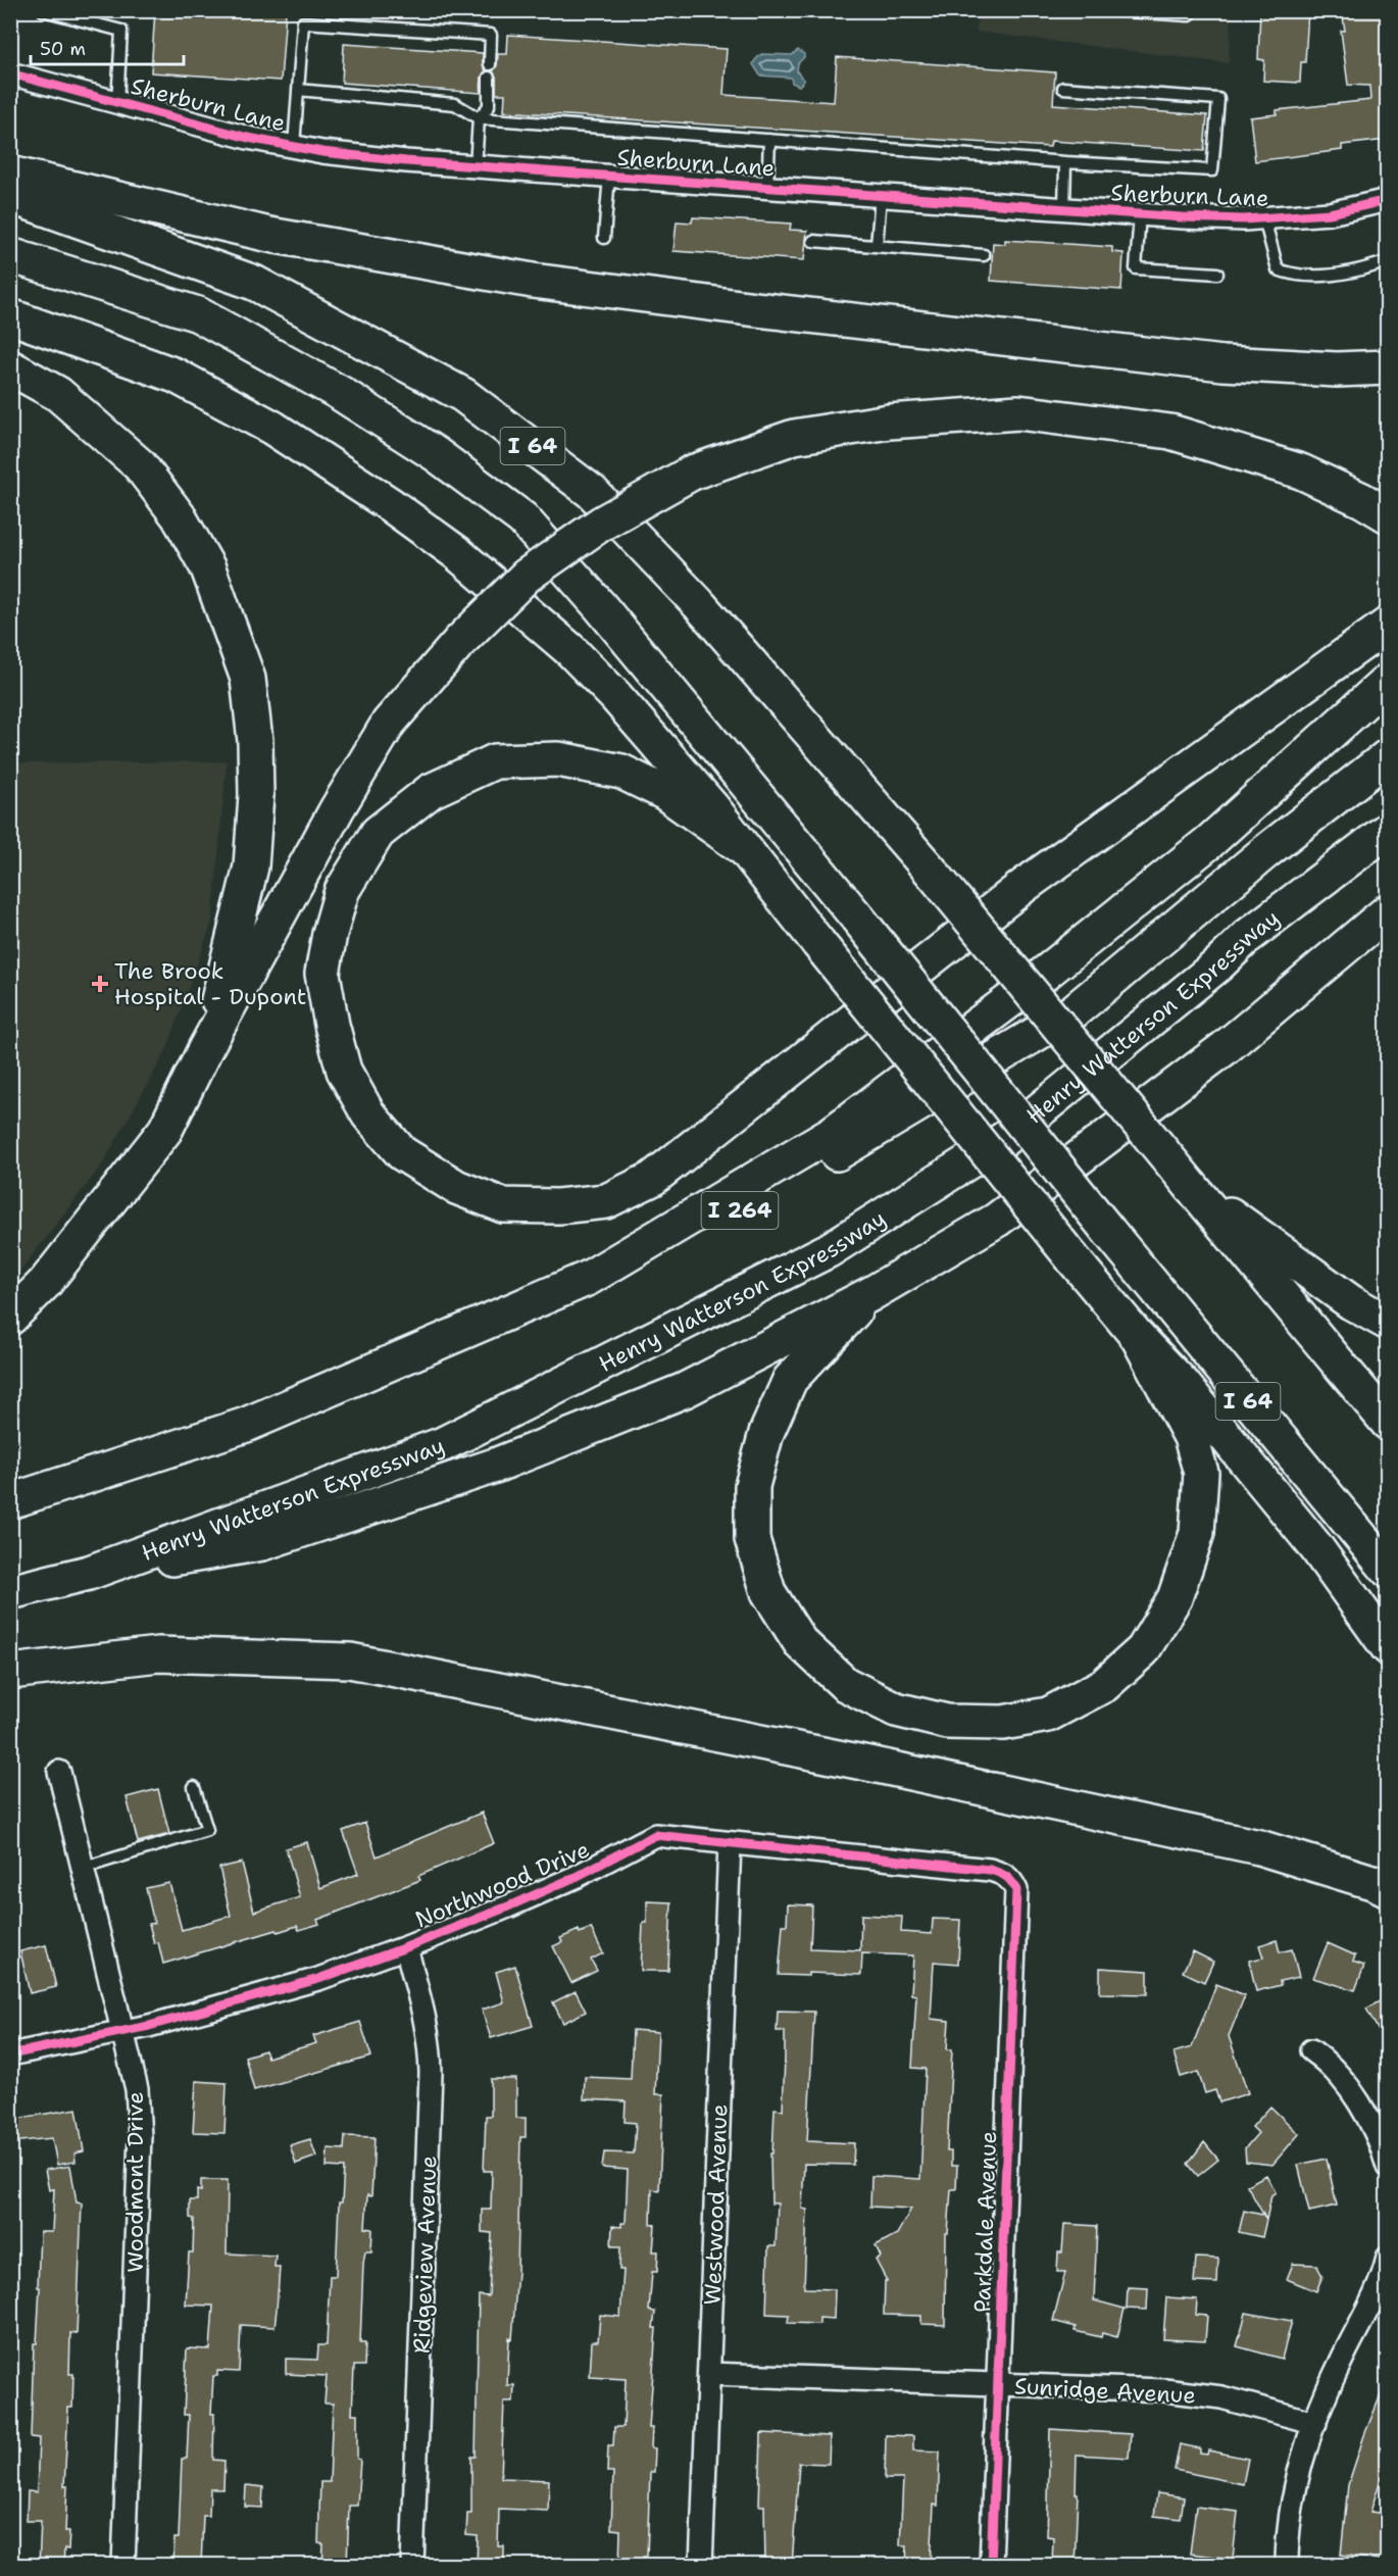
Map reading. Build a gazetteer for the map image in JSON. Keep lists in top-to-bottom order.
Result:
{
  "streets": {
    "highway": ["I 64", "Henry Watterson Expressway", "I 264"],
    "street": [
      "Sherburn Lane",
      "Northwood Drive",
      "Woodmont Drive",
      "Westwood Avenue",
      "Parkdale Avenue",
      "Ridgeview Avenue",
      "Sunridge Avenue"
    ]
  },
  "crossings": [
    ["Northwood Drive", "Woodmont Drive"],
    ["Northwood Drive", "Westwood Avenue"],
    ["Northwood Drive", "Parkdale Avenue"],
    ["Northwood Drive", "Ridgeview Avenue"],
    ["Westwood Avenue", "Sunridge Avenue"],
    ["Parkdale Avenue", "Sunridge Avenue"]
  ],
  "places": {
    "health": ["The Brook Hospital - Dupont"]
  },
  "scale_bar": "50 m"
}
